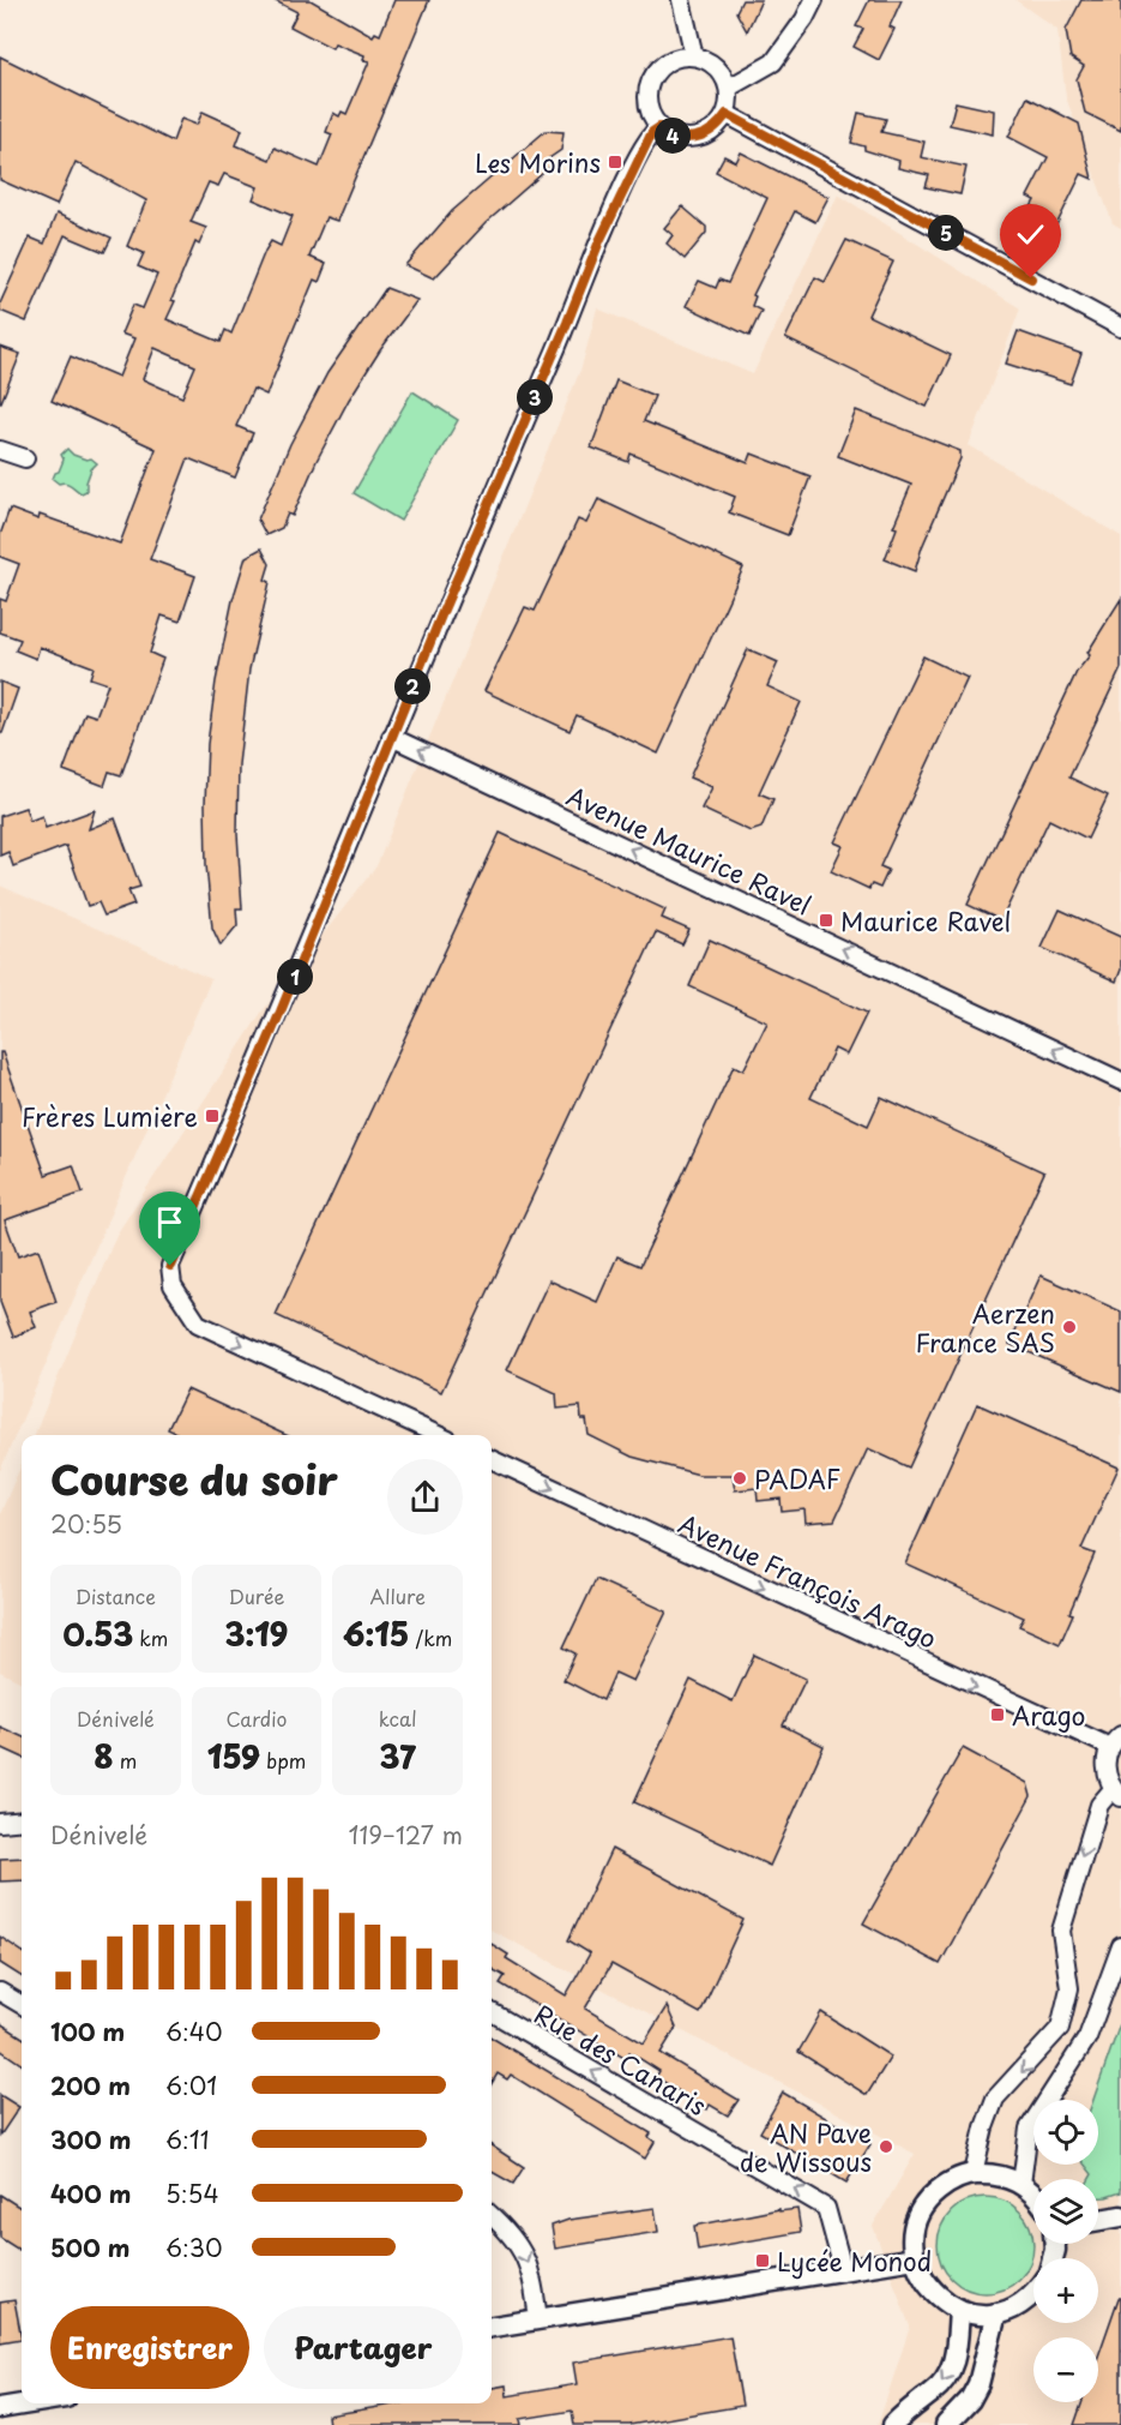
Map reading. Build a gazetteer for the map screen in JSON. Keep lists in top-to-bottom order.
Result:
{
  "streets": {
    "street": ["Avenue Maurice Ravel", "Avenue François Arago", "Rue des Canaris"]
  },
  "one_way": ["Avenue Maurice Ravel", "Avenue François Arago", "Rue des Canaris"],
  "places": {
    "transit": [
      "Les Morins",
      "Maurice Ravel",
      "Frères Lumière",
      "Arago",
      "Lycée Monod"
    ],
    "other": ["Aerzen France SAS", "PADAF", "AN Pave de Wissous"]
  },
  "page": {
    "pins": [
      "4",
      "5",
      "3",
      "2",
      "1"
    ],
    "heading": ["Course du soir", "20:55"],
    "stats": [
      ["Distance", "0.53 km"],
      ["Durée", "3:19"],
      ["Allure", "6:15 /km"],
      ["Dénivelé", "8 m"],
      ["Cardio", "159 bpm"],
      ["kcal", "37"]
    ],
    "chart": ["Dénivelé", "119–127 m"],
    "list": [
      {
        "name": "100 m",
        "note": "6:40"
      },
      {
        "name": "200 m",
        "note": "6:01"
      },
      {
        "name": "300 m",
        "note": "6:11"
      },
      {
        "name": "400 m",
        "note": "5:54"
      },
      {
        "name": "500 m",
        "note": "6:30"
      }
    ],
    "map_buttons": ["+", "−"],
    "buttons": ["Enregistrer", "Partager"]
  }
}
